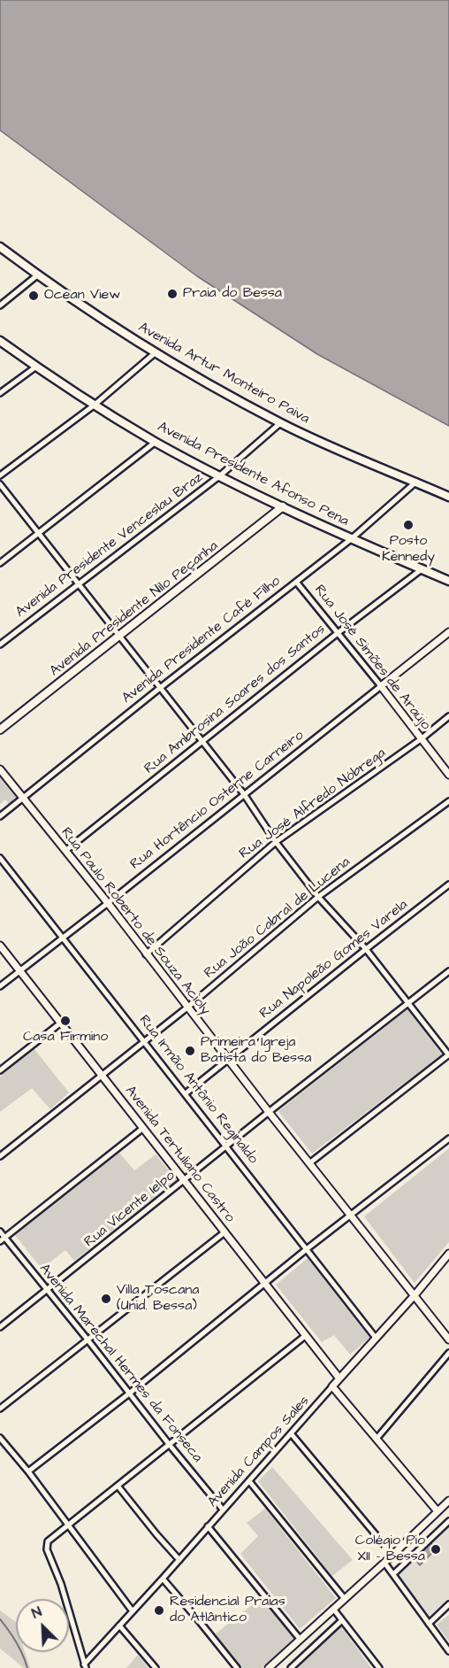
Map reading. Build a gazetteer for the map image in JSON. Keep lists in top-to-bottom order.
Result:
{
  "streets": {
    "main road": ["Avenida Artur Monteiro Paiva", "Avenida Presidente Afonso Pena", "Avenida Presidente Nilo Peçanha"],
    "street": [
      "Avenida Presidente Venceslau Braz",
      "Avenida Presidente Café Filho",
      "Rua José Simões de Araújo",
      "Rua Ambrosina Soares dos Santos",
      "Rua Hortêncio Osterne Carneiro",
      "Rua José Alfredo Nóbrega",
      "Rua João Cabral de Lucena",
      "Rua Paulo Roberto de Souza Acioly",
      "Rua Napoleão Gomes Varela",
      "Rua Irmão Antônio Reginaldo",
      "Avenida Tertuliano Castro",
      "Rua Vicente Ielpo",
      "Avenida Marechal Hermes da Fonseca",
      "Avenida Campos Sales"
    ]
  },
  "crossings": [
    ["Avenida Artur Monteiro Paiva", "Avenida Presidente Venceslau Braz"],
    ["Avenida Artur Monteiro Paiva", "Avenida Presidente Café Filho"],
    ["Avenida Presidente Afonso Pena", "Avenida Presidente Venceslau Braz"],
    ["Avenida Presidente Afonso Pena", "Avenida Presidente Nilo Peçanha"],
    ["Avenida Presidente Afonso Pena", "Avenida Presidente Café Filho"],
    ["Avenida Presidente Afonso Pena", "Rua Ambrosina Soares dos Santos"],
    ["Avenida Presidente Café Filho", "Rua José Simões de Araújo"],
    ["Avenida Presidente Café Filho", "Rua Paulo Roberto de Souza Acioly"],
    ["Rua José Simões de Araújo", "Rua Ambrosina Soares dos Santos"],
    ["Rua José Simões de Araújo", "Rua Hortêncio Osterne Carneiro"],
    ["Rua José Simões de Araújo", "Rua José Alfredo Nóbrega"],
    ["Rua Ambrosina Soares dos Santos", "Rua Paulo Roberto de Souza Acioly"],
    ["Rua Hortêncio Osterne Carneiro", "Rua Paulo Roberto de Souza Acioly"],
    ["Rua Hortêncio Osterne Carneiro", "Rua Irmão Antônio Reginaldo"],
    ["Rua Hortêncio Osterne Carneiro", "Avenida Tertuliano Castro"],
    ["Rua José Alfredo Nóbrega", "Rua Paulo Roberto de Souza Acioly"],
    ["Rua João Cabral de Lucena", "Rua Paulo Roberto de Souza Acioly"],
    ["Rua João Cabral de Lucena", "Rua Irmão Antônio Reginaldo"],
    ["Rua João Cabral de Lucena", "Avenida Tertuliano Castro"],
    ["Rua Paulo Roberto de Souza Acioly", "Rua Napoleão Gomes Varela"],
    ["Rua Paulo Roberto de Souza Acioly", "Rua Vicente Ielpo"],
    ["Rua Paulo Roberto de Souza Acioly", "Avenida Campos Sales"],
    ["Rua Napoleão Gomes Varela", "Rua Irmão Antônio Reginaldo"],
    ["Rua Irmão Antônio Reginaldo", "Rua Vicente Ielpo"],
    ["Rua Irmão Antônio Reginaldo", "Avenida Campos Sales"],
    ["Avenida Tertuliano Castro", "Rua Vicente Ielpo"],
    ["Avenida Tertuliano Castro", "Avenida Campos Sales"],
    ["Rua Vicente Ielpo", "Avenida Marechal Hermes da Fonseca"],
    ["Avenida Marechal Hermes da Fonseca", "Avenida Campos Sales"]
  ],
  "places": [
    "Praia do Bessa",
    "Ocean View",
    "Posto Kennedy",
    "Casa Firmino",
    "Primeira Igreja Batista do Bessa",
    "Villa Toscana (Unid. Bessa)",
    "Colégio Pio XII - Bessa",
    "Residencial Praias do Atlântico"
  ],
  "north": "top left"
}
